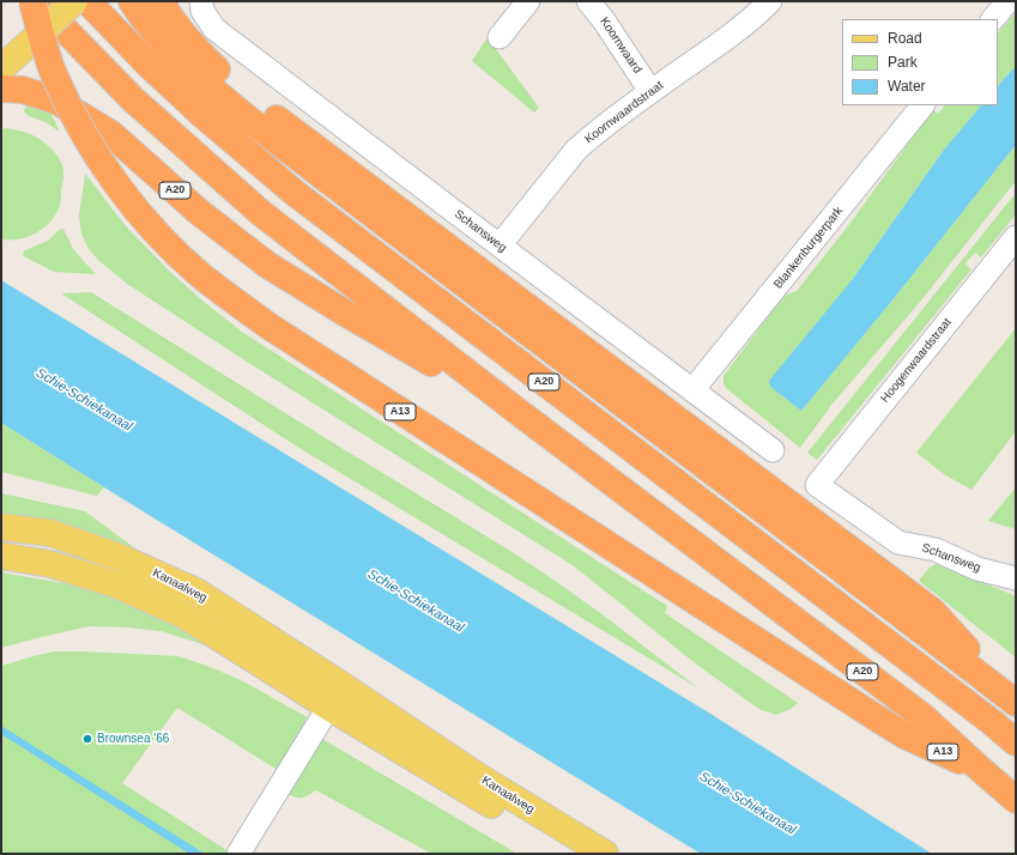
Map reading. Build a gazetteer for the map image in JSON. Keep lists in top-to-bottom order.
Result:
{
  "streets": {
    "highway": ["A20", "A13"],
    "main road": ["Kanaalweg"],
    "street": [
      "Koornwaard",
      "Koornwaardstraat",
      "Schansweg",
      "Blankenburgerpark",
      "Hoogenwaardstraat"
    ]
  },
  "crossings": [
    ["Koornwaard", "Koornwaardstraat"],
    ["Koornwaardstraat", "Schansweg"],
    ["A20", "A13"],
    ["Schansweg", "Blankenburgerpark"],
    ["Schansweg", "Hoogenwaardstraat"]
  ],
  "water": ["Schie-Schiekanaal"],
  "places": ["Brownsea '66"],
  "legend": ["Road", "Park", "Water"]
}
